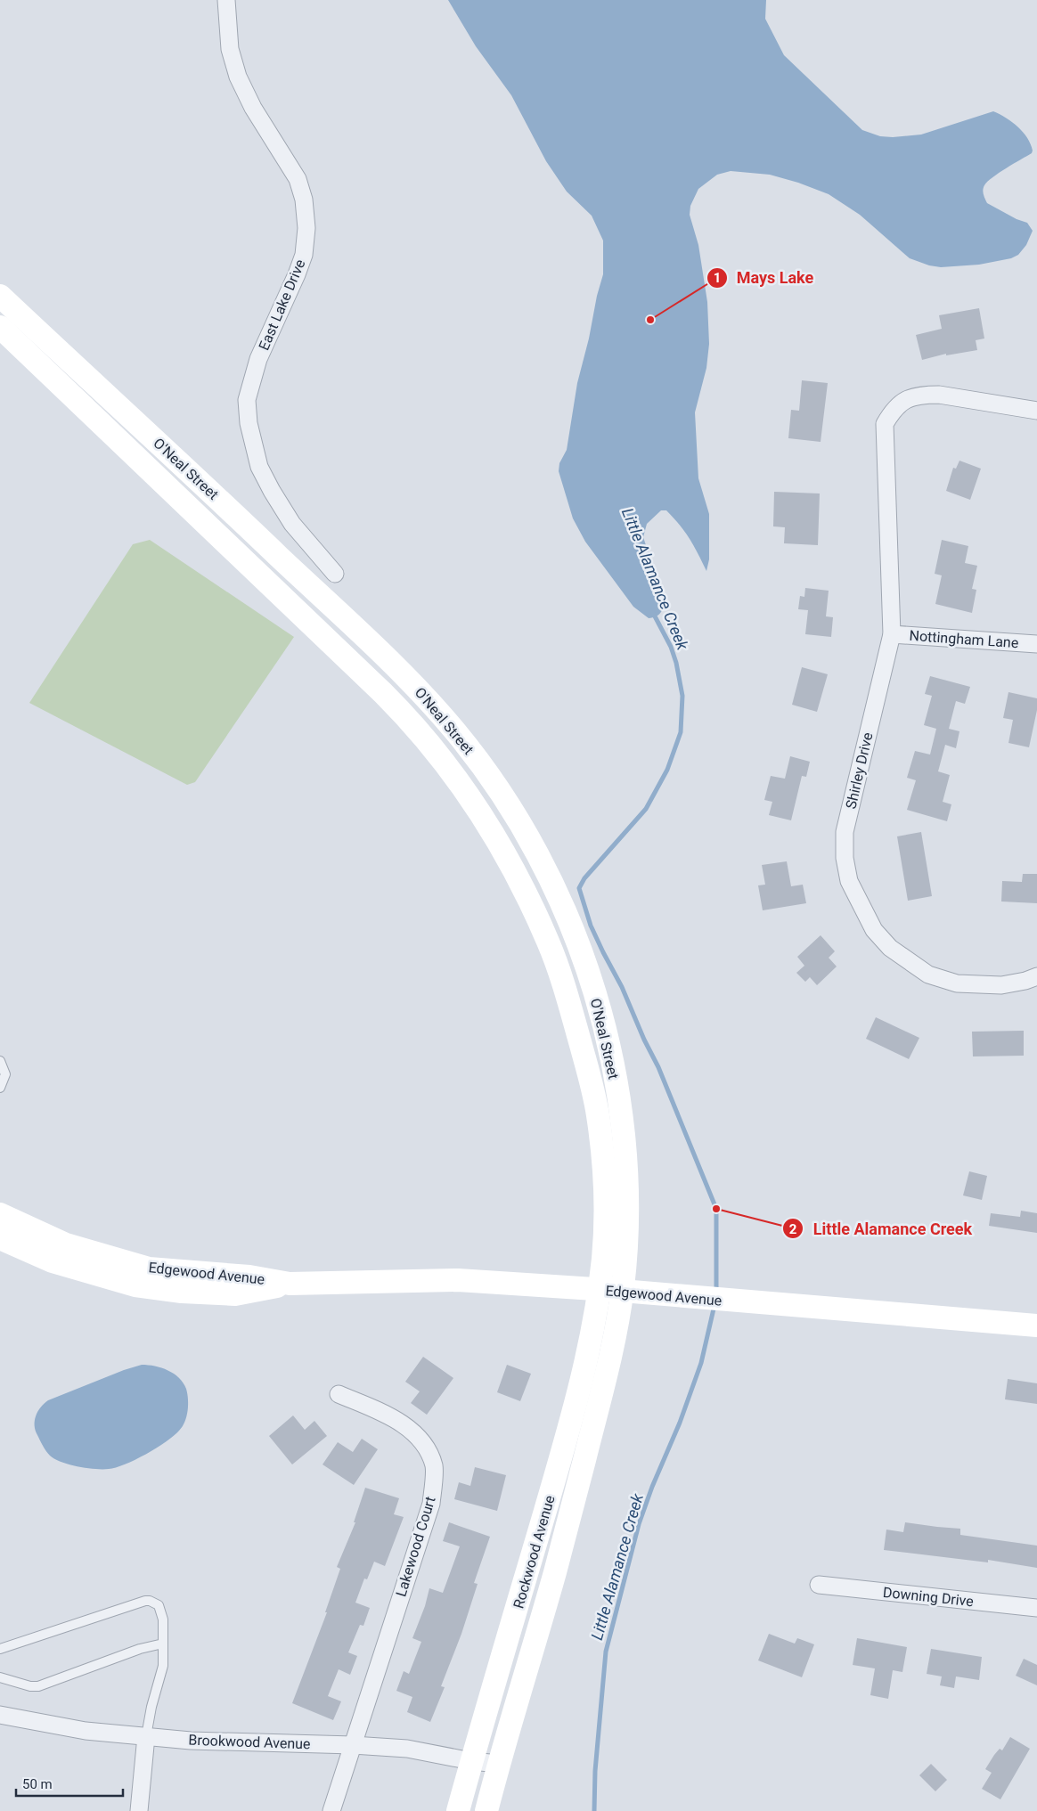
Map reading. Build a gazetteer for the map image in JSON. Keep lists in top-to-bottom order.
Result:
{
  "streets": {
    "street": [
      "East Lake Drive",
      "O'Neal Street",
      "Nottingham Lane",
      "Shirley Drive",
      "Edgewood Avenue",
      "Lakewood Court",
      "Rockwood Avenue",
      "Downing Drive",
      "Brookwood Avenue"
    ]
  },
  "crossings": [
    ["O'Neal Street", "Edgewood Avenue"],
    ["O'Neal Street", "Rockwood Avenue"],
    ["Nottingham Lane", "Shirley Drive"],
    ["Edgewood Avenue", "Rockwood Avenue"],
    ["Lakewood Court", "Brookwood Avenue"],
    ["Rockwood Avenue", "Brookwood Avenue"]
  ],
  "water": ["Little Alamance Creek"],
  "places": ["Mays Lake", "Little Alamance Creek"],
  "scale_bar": "50 m"
}
